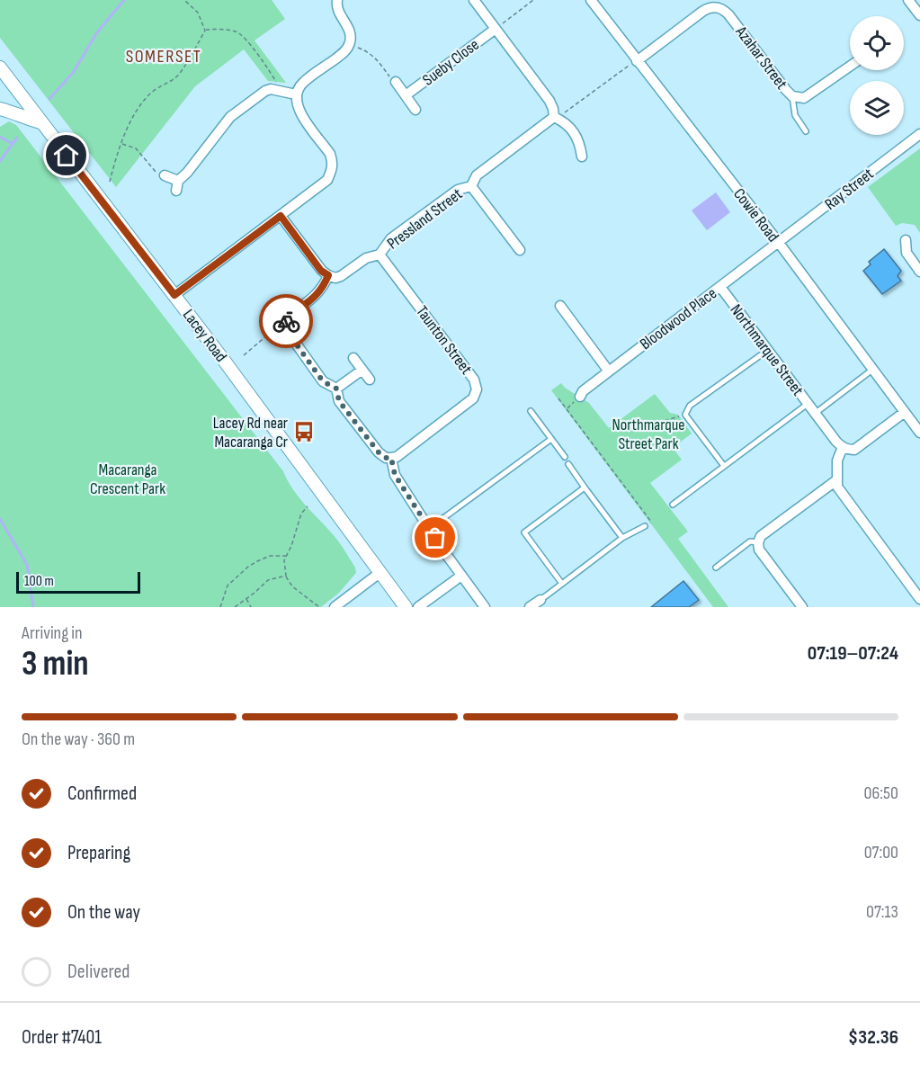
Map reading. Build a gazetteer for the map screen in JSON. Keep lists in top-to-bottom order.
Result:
{
  "streets": {
    "street": [
      "Azahar Street",
      "Sueby Close",
      "Ray Street",
      "Cowie Road",
      "Pressland Street",
      "Bloodwood Place",
      "Lacey Road",
      "Taunton Street",
      "Northmarque Street"
    ]
  },
  "crossings": [
    ["Ray Street", "Cowie Road"],
    ["Ray Street", "Bloodwood Place"],
    ["Cowie Road", "Bloodwood Place"],
    ["Pressland Street", "Taunton Street"],
    ["Bloodwood Place", "Northmarque Street"]
  ],
  "districts": ["SOMERSET"],
  "parks": ["Northmarque Street Park", "Macaranga Crescent Park"],
  "places": {
    "bus stop": ["Lacey Rd near Macaranga Cr"]
  },
  "scale_bar": "100 m",
  "page": {
    "scale": "100 m",
    "heading": ["3 min", "Arriving in", "07:19–07:24"],
    "panel": ["Order #7401", "$32.36"],
    "bar": "On the way · 360 m",
    "list": [
      ["Confirmed", "06:50"],
      ["Preparing", "07:00"],
      ["On the way", "07:13"],
      "Delivered"
    ]
  }
}
